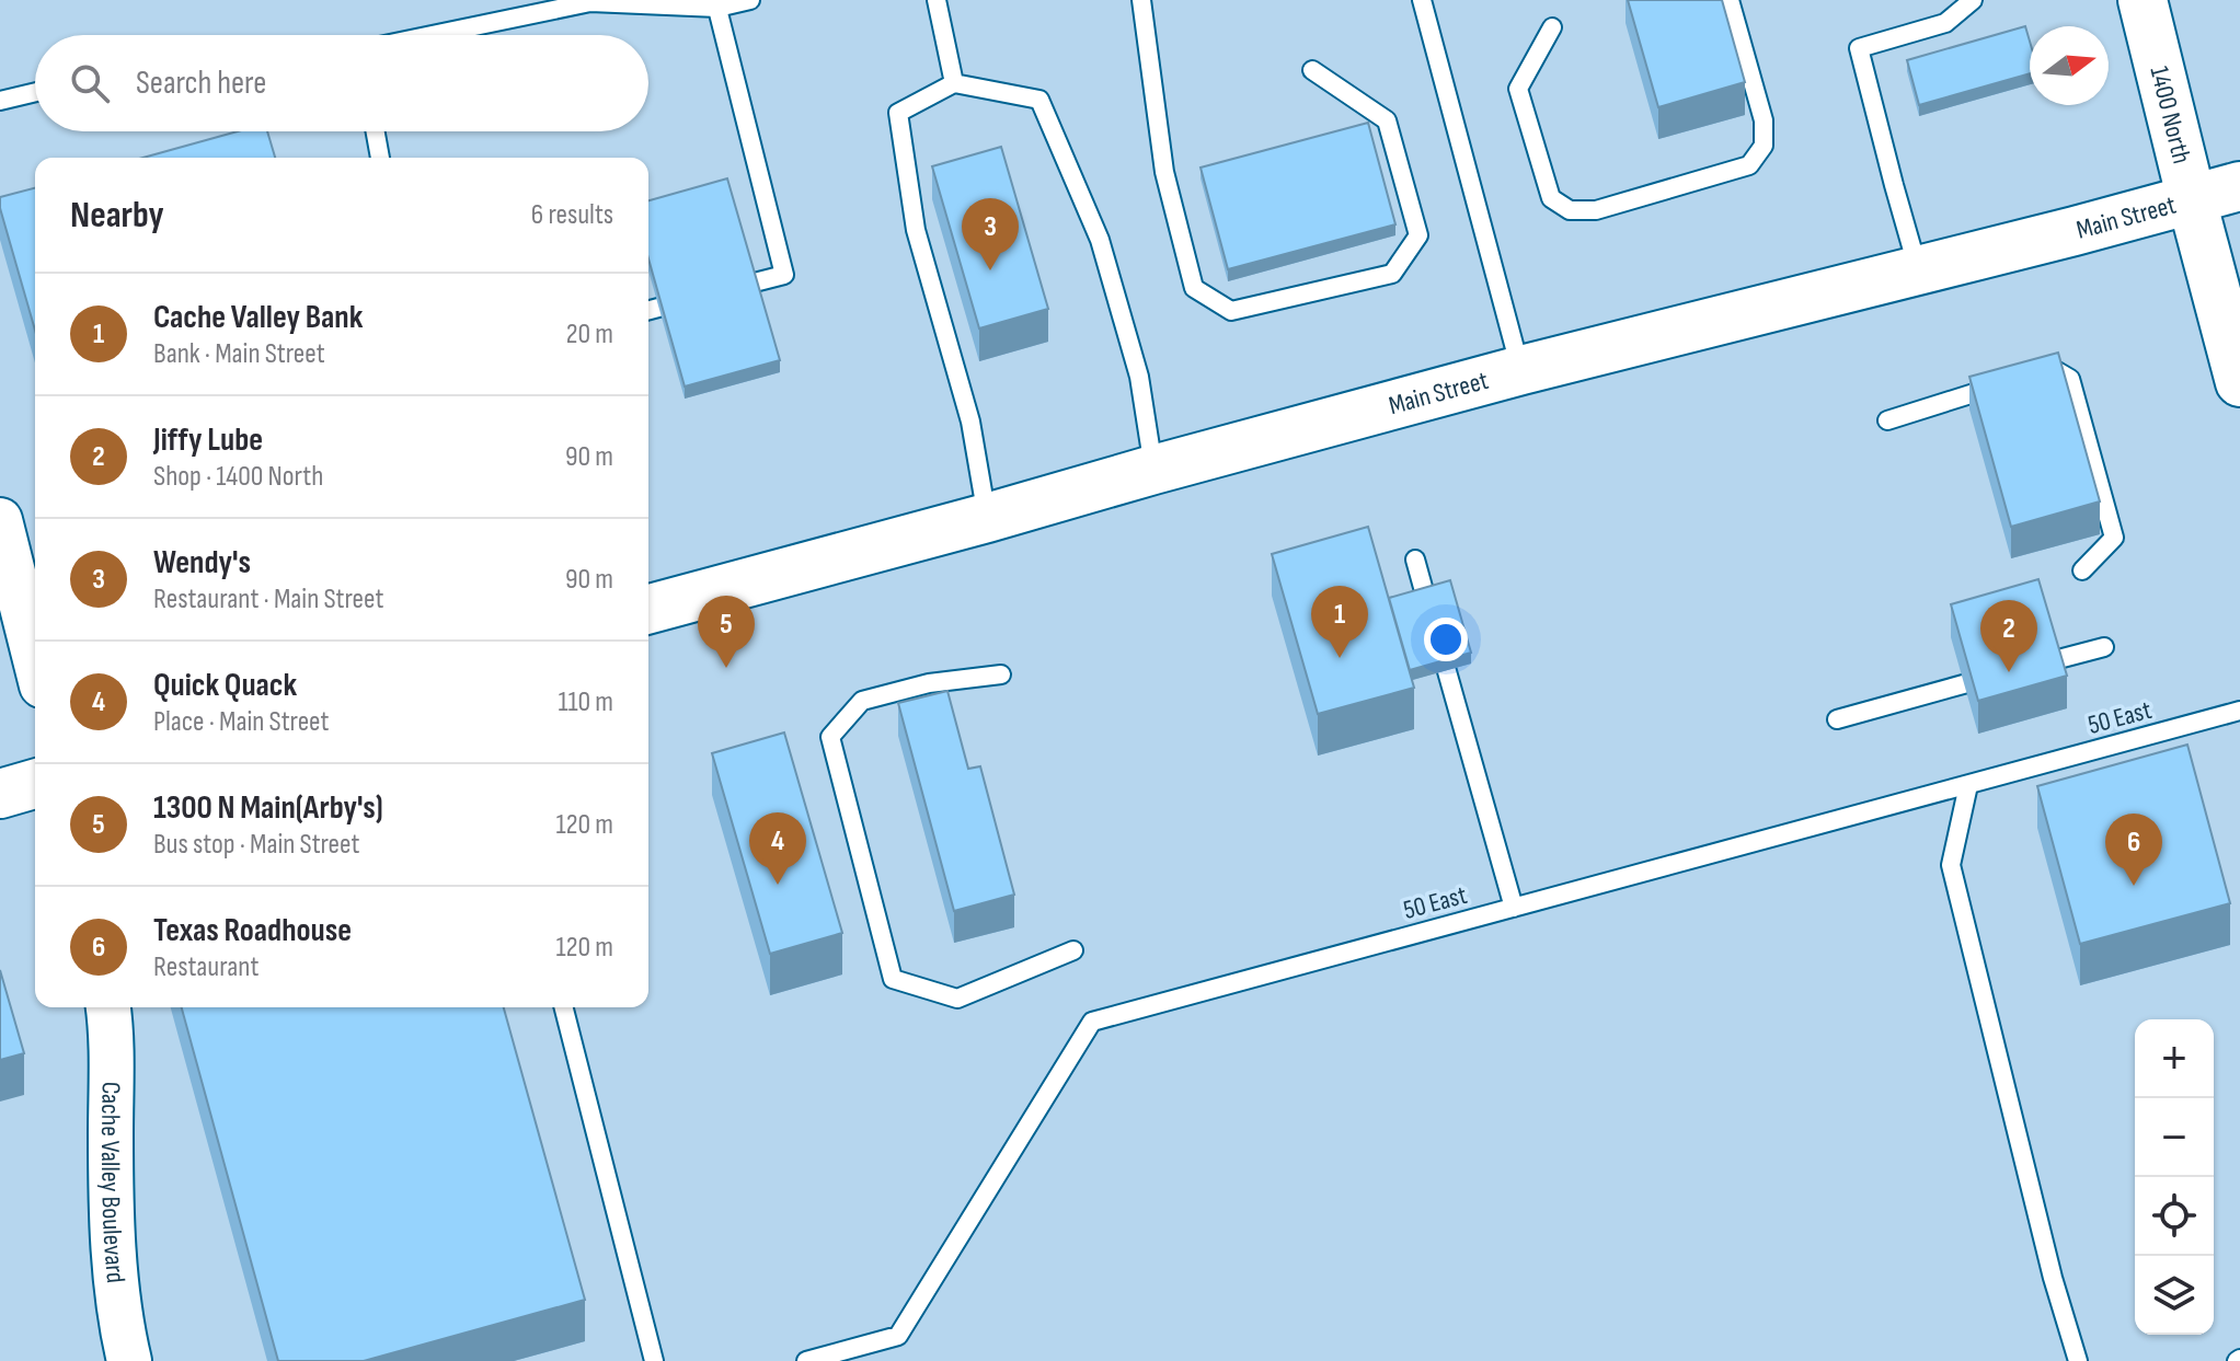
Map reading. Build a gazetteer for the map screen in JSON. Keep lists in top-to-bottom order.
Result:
{
  "streets": {
    "main road": ["1400 North", "Main Street"],
    "street": ["Cache Valley Boulevard"],
    "lane": ["50 East"]
  },
  "crossings": [
    ["1400 North", "Main Street"]
  ],
  "north": "right",
  "page": {
    "search": "Search here",
    "heading": ["Nearby", "6 results"],
    "pins": [
      "3",
      "1",
      "5",
      "2",
      "4",
      "6"
    ],
    "list": [
      {
        "mark": "1",
        "name": "Cache Valley Bank",
        "note": "Bank · Main Street",
        "value": "20 m"
      },
      {
        "mark": "2",
        "name": "Jiffy Lube",
        "note": "Shop · 1400 North",
        "value": "90 m"
      },
      {
        "mark": "3",
        "name": "Wendy's",
        "note": "Restaurant · Main Street",
        "value": "90 m"
      },
      {
        "mark": "4",
        "name": "Quick Quack",
        "note": "Place · Main Street",
        "value": "110 m"
      },
      {
        "mark": "5",
        "name": "1300 N Main(Arby's)",
        "note": "Bus stop · Main Street",
        "value": "120 m"
      },
      {
        "mark": "6",
        "name": "Texas Roadhouse",
        "note": "Restaurant",
        "value": "120 m"
      }
    ],
    "map_buttons": ["+", "−"]
  }
}
